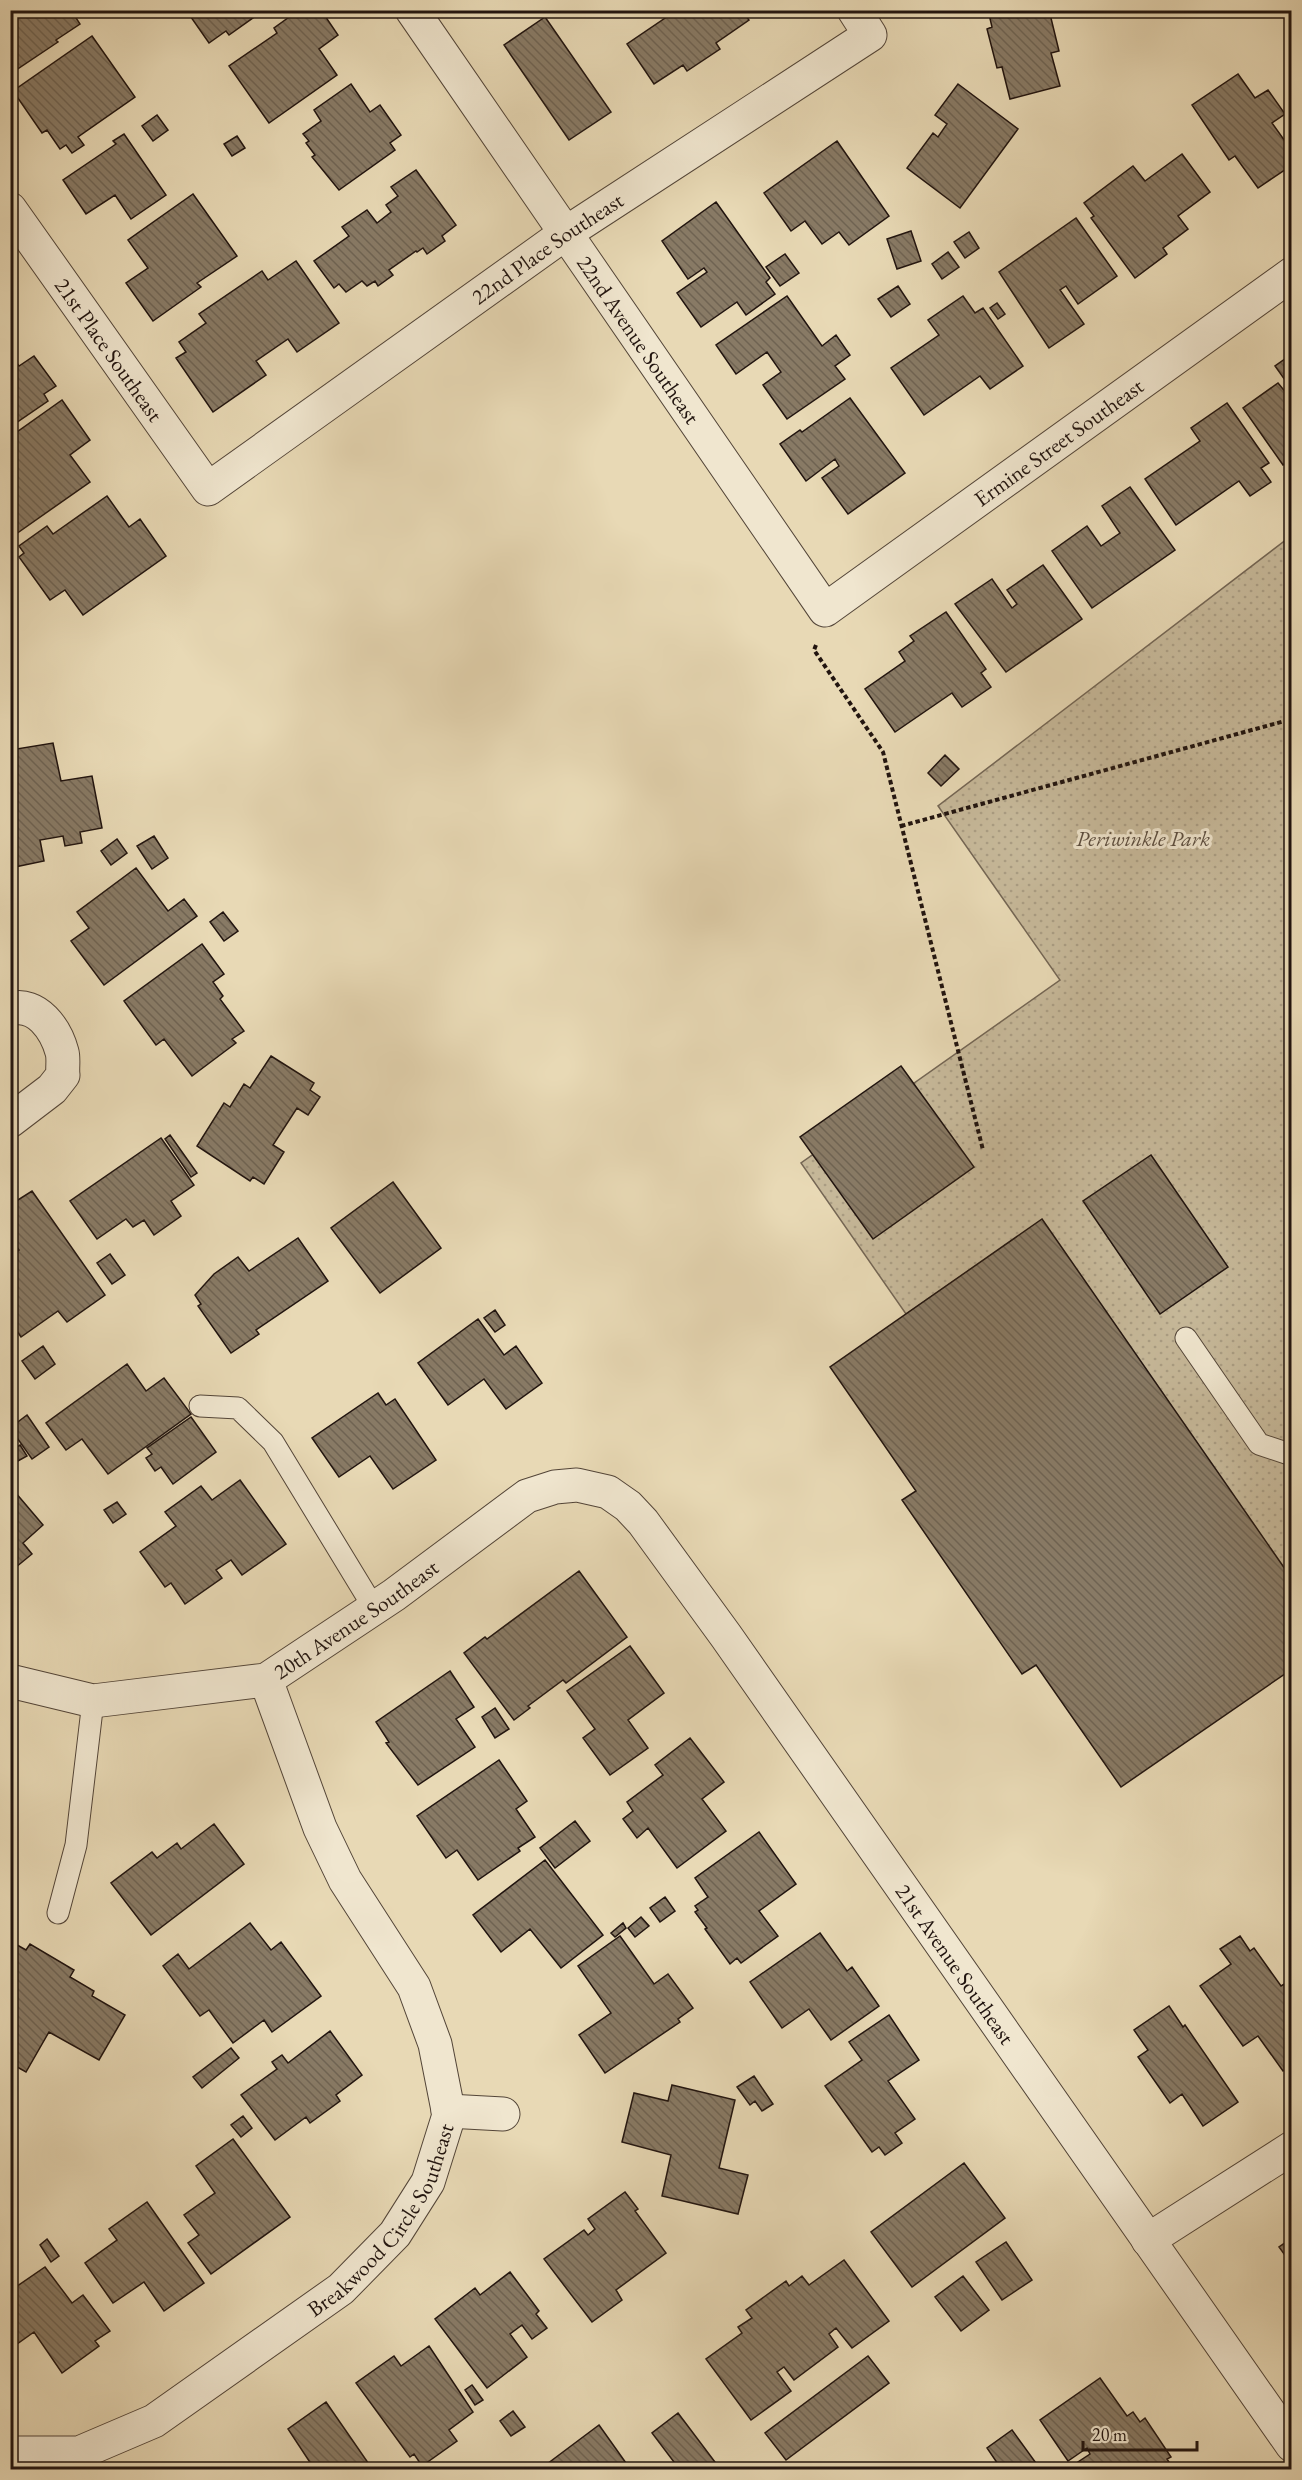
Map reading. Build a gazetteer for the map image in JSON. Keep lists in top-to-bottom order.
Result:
{
  "streets": {
    "street": [
      "22nd Place Southeast",
      "22nd Avenue Southeast",
      "21st Place Southeast",
      "Ermine Street Southeast",
      "20th Avenue Southeast",
      "21st Avenue Southeast",
      "Breakwood Circle Southeast"
    ]
  },
  "crossings": [
    ["22nd Place Southeast", "22nd Avenue Southeast"],
    ["22nd Place Southeast", "21st Place Southeast"],
    ["22nd Avenue Southeast", "Ermine Street Southeast"],
    ["20th Avenue Southeast", "21st Avenue Southeast"],
    ["20th Avenue Southeast", "Breakwood Circle Southeast"]
  ],
  "parks": ["Periwinkle Park"],
  "scale_bar": "20 m"
}
